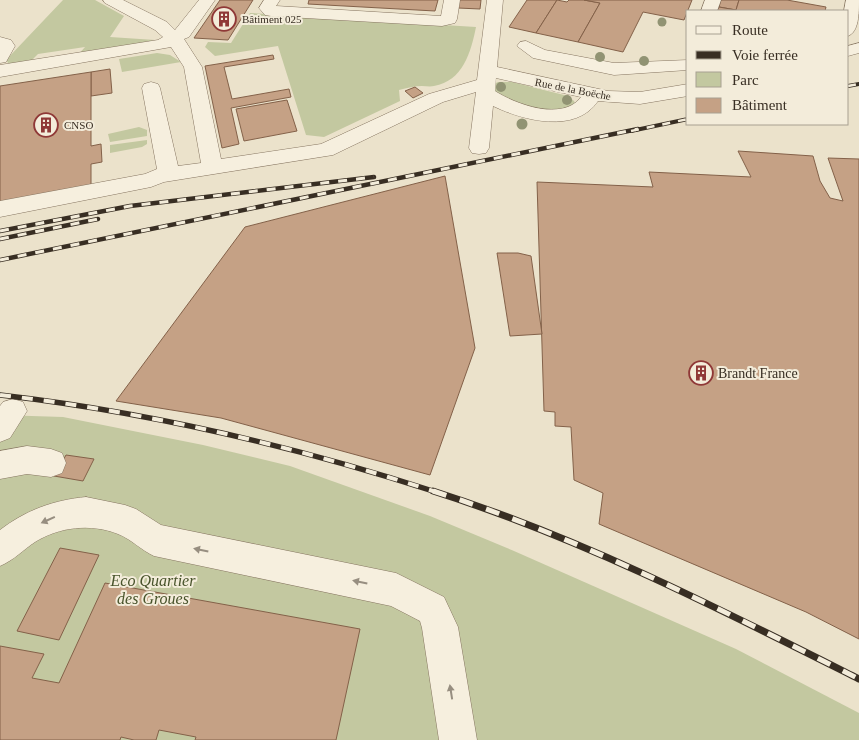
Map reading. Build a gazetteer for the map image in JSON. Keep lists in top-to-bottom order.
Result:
{
  "streets": {
    "street": ["Rue de la Boëche"]
  },
  "parks": ["Eco Quartier des Groues"],
  "places": {
    "building": ["Bâtiment 025", "CNSO", "Brandt France"]
  },
  "legend": [
    "Route",
    "Voie ferrée",
    "Parc",
    "Bâtiment"
  ]
}
